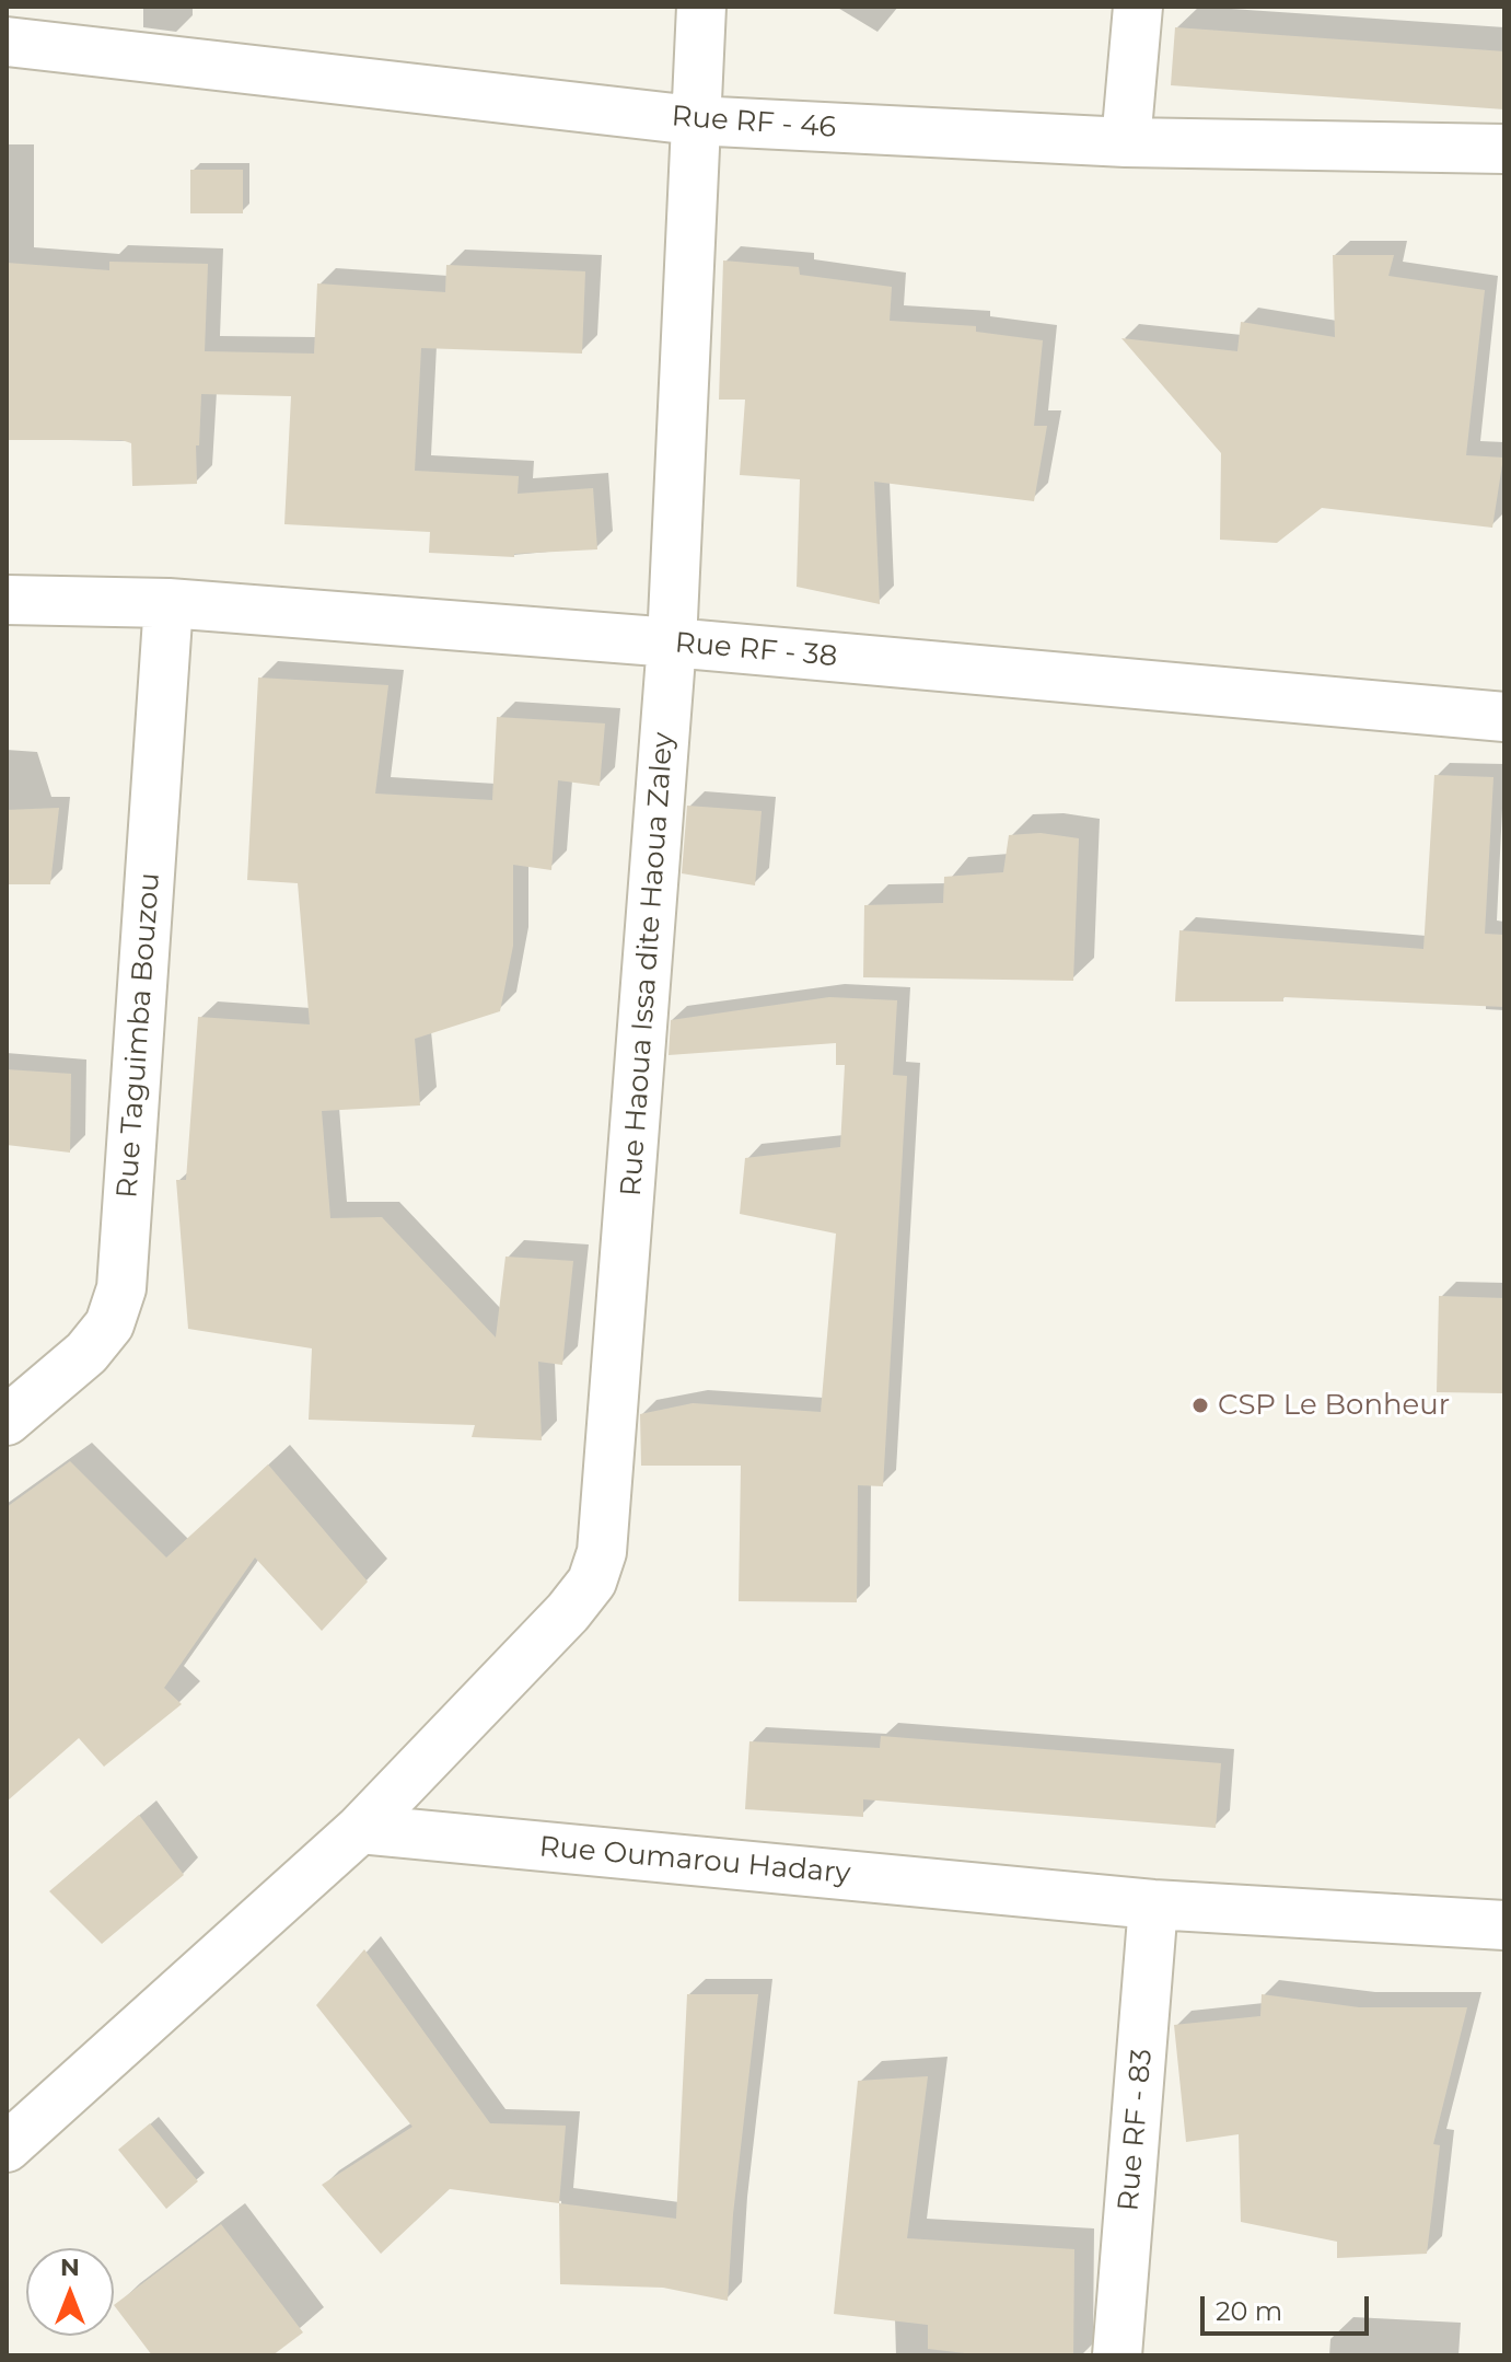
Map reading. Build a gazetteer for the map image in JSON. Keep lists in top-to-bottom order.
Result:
{
  "streets": {
    "street": [
      "Rue RF - 46",
      "Rue RF - 38",
      "Rue Haoua Issa dite Haoua Zaley",
      "Rue Taguimba Bouzou",
      "Rue Oumarou Hadary",
      "Rue RF - 83"
    ]
  },
  "crossings": [
    ["Rue RF - 46", "Rue Haoua Issa dite Haoua Zaley"],
    ["Rue RF - 38", "Rue Haoua Issa dite Haoua Zaley"],
    ["Rue RF - 38", "Rue Taguimba Bouzou"],
    ["Rue Haoua Issa dite Haoua Zaley", "Rue Oumarou Hadary"],
    ["Rue Oumarou Hadary", "Rue RF - 83"]
  ],
  "places": ["CSP Le Bonheur"],
  "scale_bar": "20 m",
  "north": "top"
}
